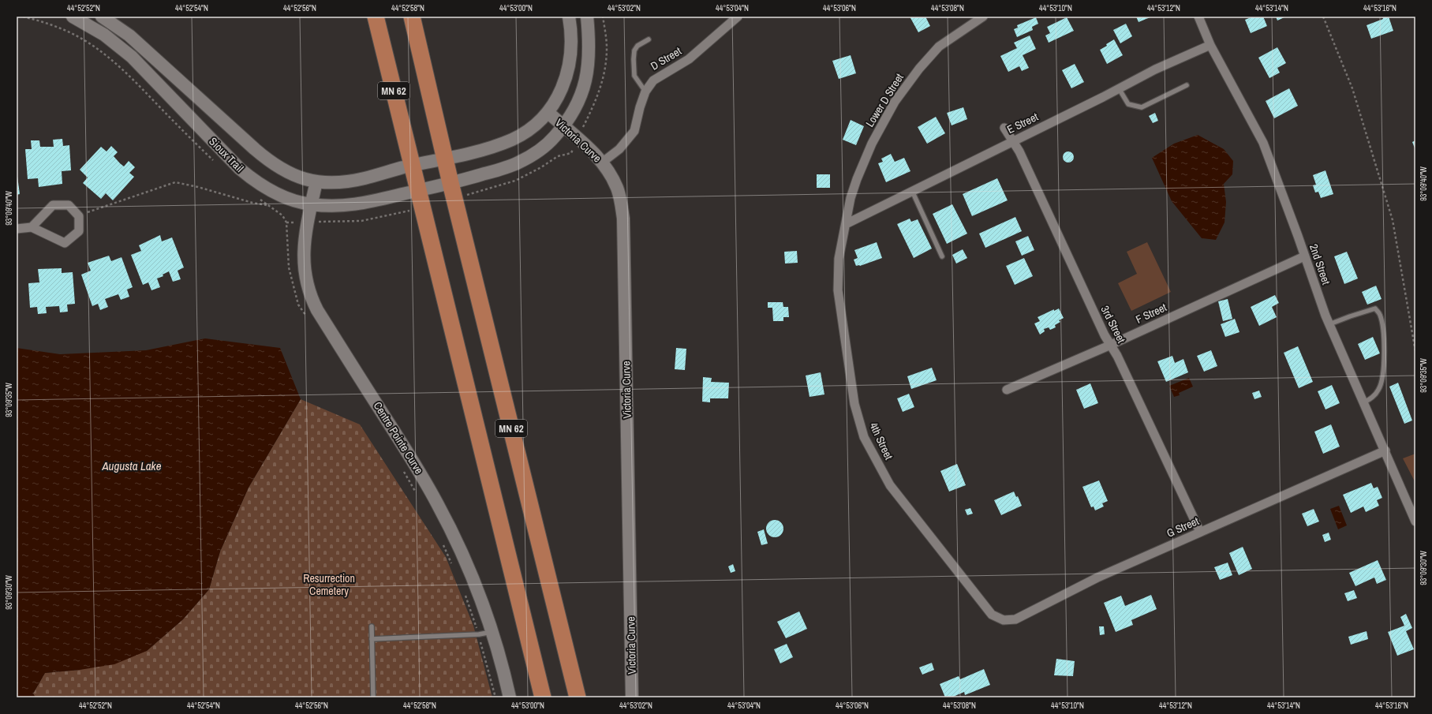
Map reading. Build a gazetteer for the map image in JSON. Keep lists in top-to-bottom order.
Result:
{
  "streets": {
    "highway": ["MN 62"],
    "main road": ["Victoria Curve", "Sioux Trail", "Centre Pointe Curve"],
    "street": [
      "D Street",
      "Lower D Street",
      "E Street",
      "2nd Street",
      "F Street",
      "3rd Street",
      "4th Street",
      "G Street"
    ]
  },
  "crossings": [
    ["D Street", "Victoria Curve"],
    ["MN 62", "Sioux Trail"],
    ["Lower D Street", "E Street"],
    ["Lower D Street", "4th Street"],
    ["E Street", "2nd Street"],
    ["E Street", "3rd Street"],
    ["E Street", "4th Street"],
    ["Victoria Curve", "Sioux Trail"],
    ["Sioux Trail", "Centre Pointe Curve"],
    ["2nd Street", "F Street"],
    ["2nd Street", "G Street"],
    ["F Street", "3rd Street"],
    ["3rd Street", "G Street"],
    ["4th Street", "G Street"]
  ],
  "water": ["Augusta Lake"],
  "parks": ["Resurrection Cemetery"],
  "coordinates": [
    "44°52'52\"N",
    "44°52'54\"N",
    "44°52'56\"N",
    "44°52'58\"N",
    "44°53'00\"N",
    "44°53'02\"N",
    "44°53'04\"N",
    "44°53'06\"N",
    "44°53'08\"N",
    "44°53'10\"N",
    "44°53'12\"N",
    "44°53'14\"N",
    "44°53'16\"N",
    "93°09'40\"W",
    "93°09'35\"W",
    "93°09'30\"W"
  ]
}
